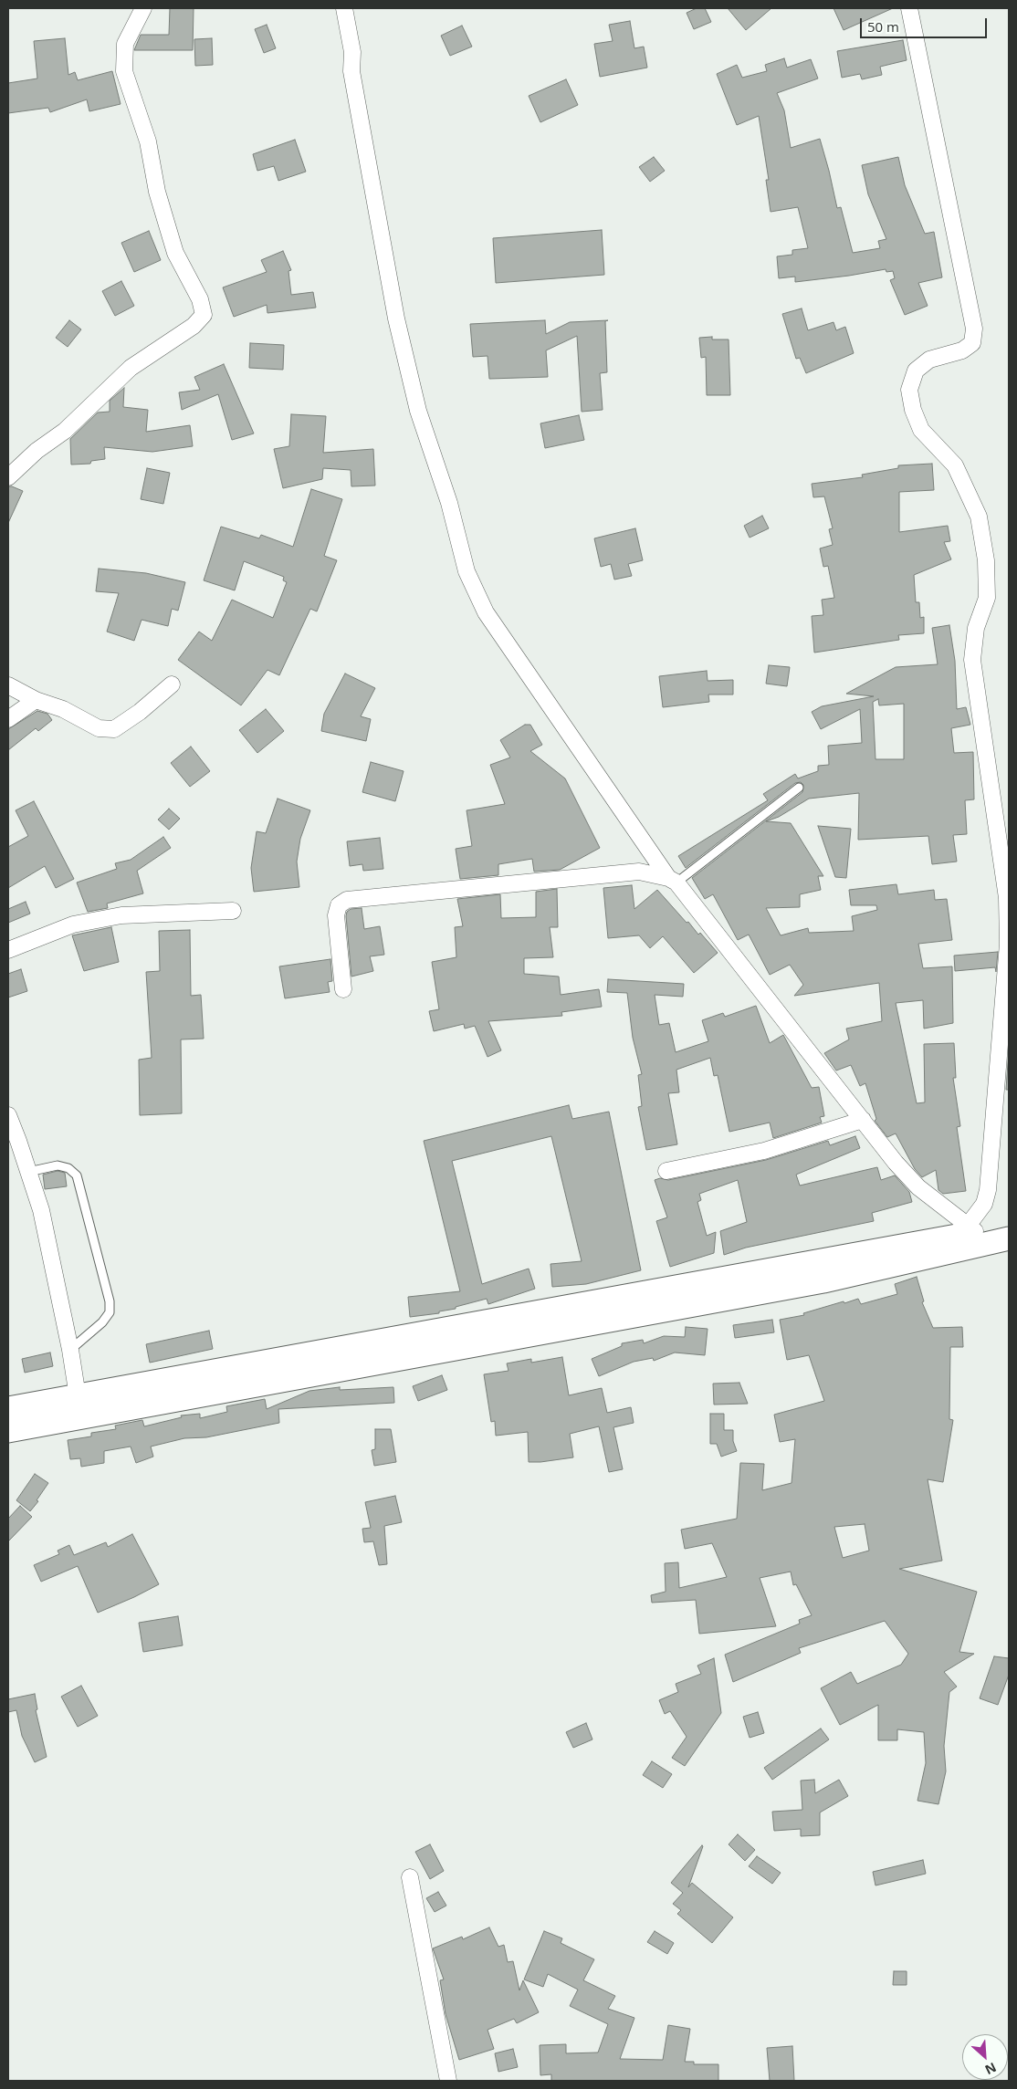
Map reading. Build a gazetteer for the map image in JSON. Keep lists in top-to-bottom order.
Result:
{
  "scale_bar": "50 m",
  "north": "bottom right"
}
